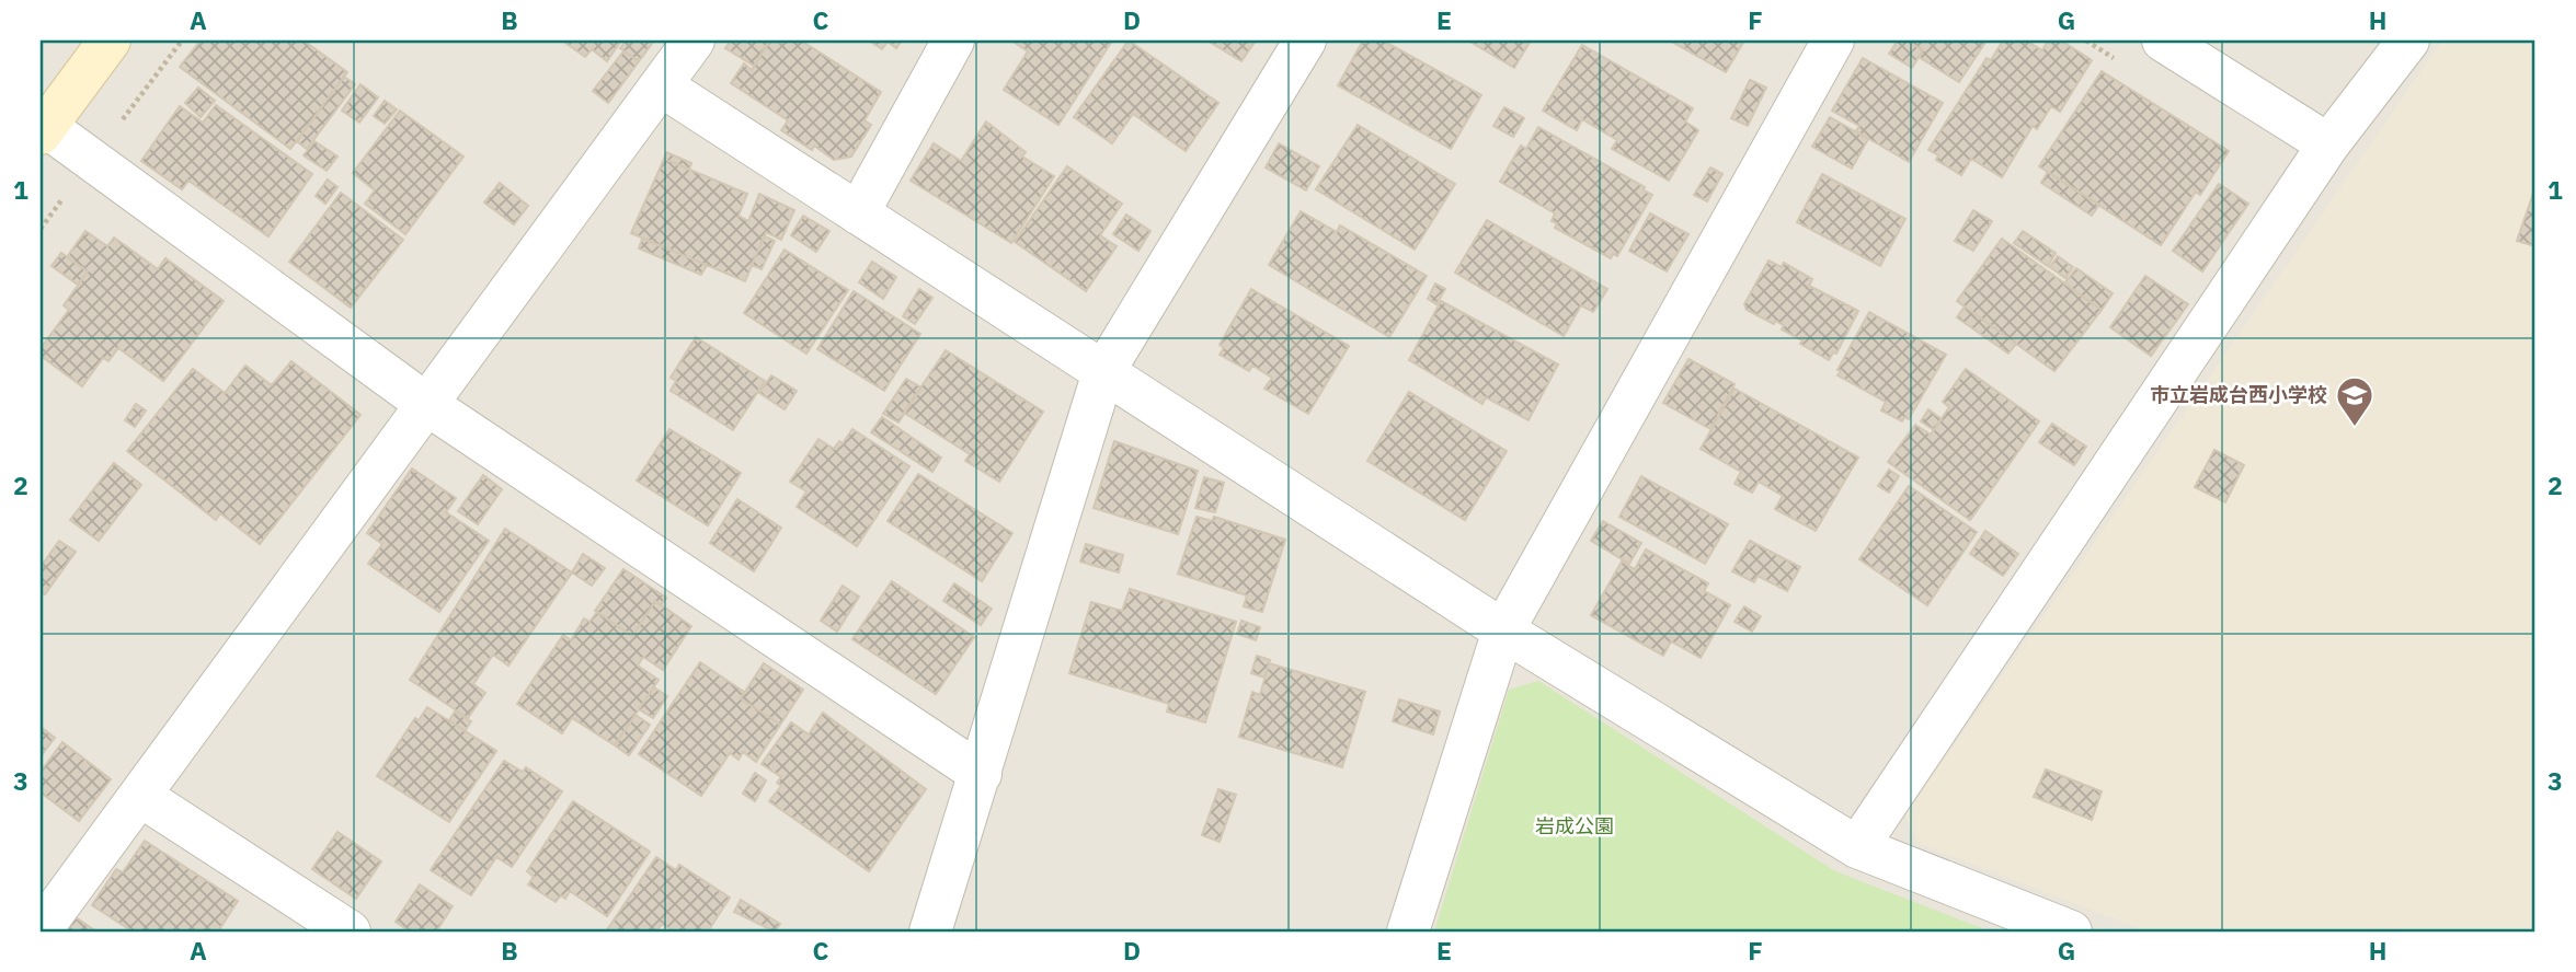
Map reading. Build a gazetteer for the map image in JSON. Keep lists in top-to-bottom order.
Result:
{
  "parks": ["岩成公園"],
  "places": {
    "school or university": ["市立岩成台西小学校"]
  },
  "grid": {
    "columns": [
      "A",
      "B",
      "C",
      "D",
      "E",
      "F",
      "G",
      "H"
    ],
    "rows": ["1", "2", "3"]
  }
}
